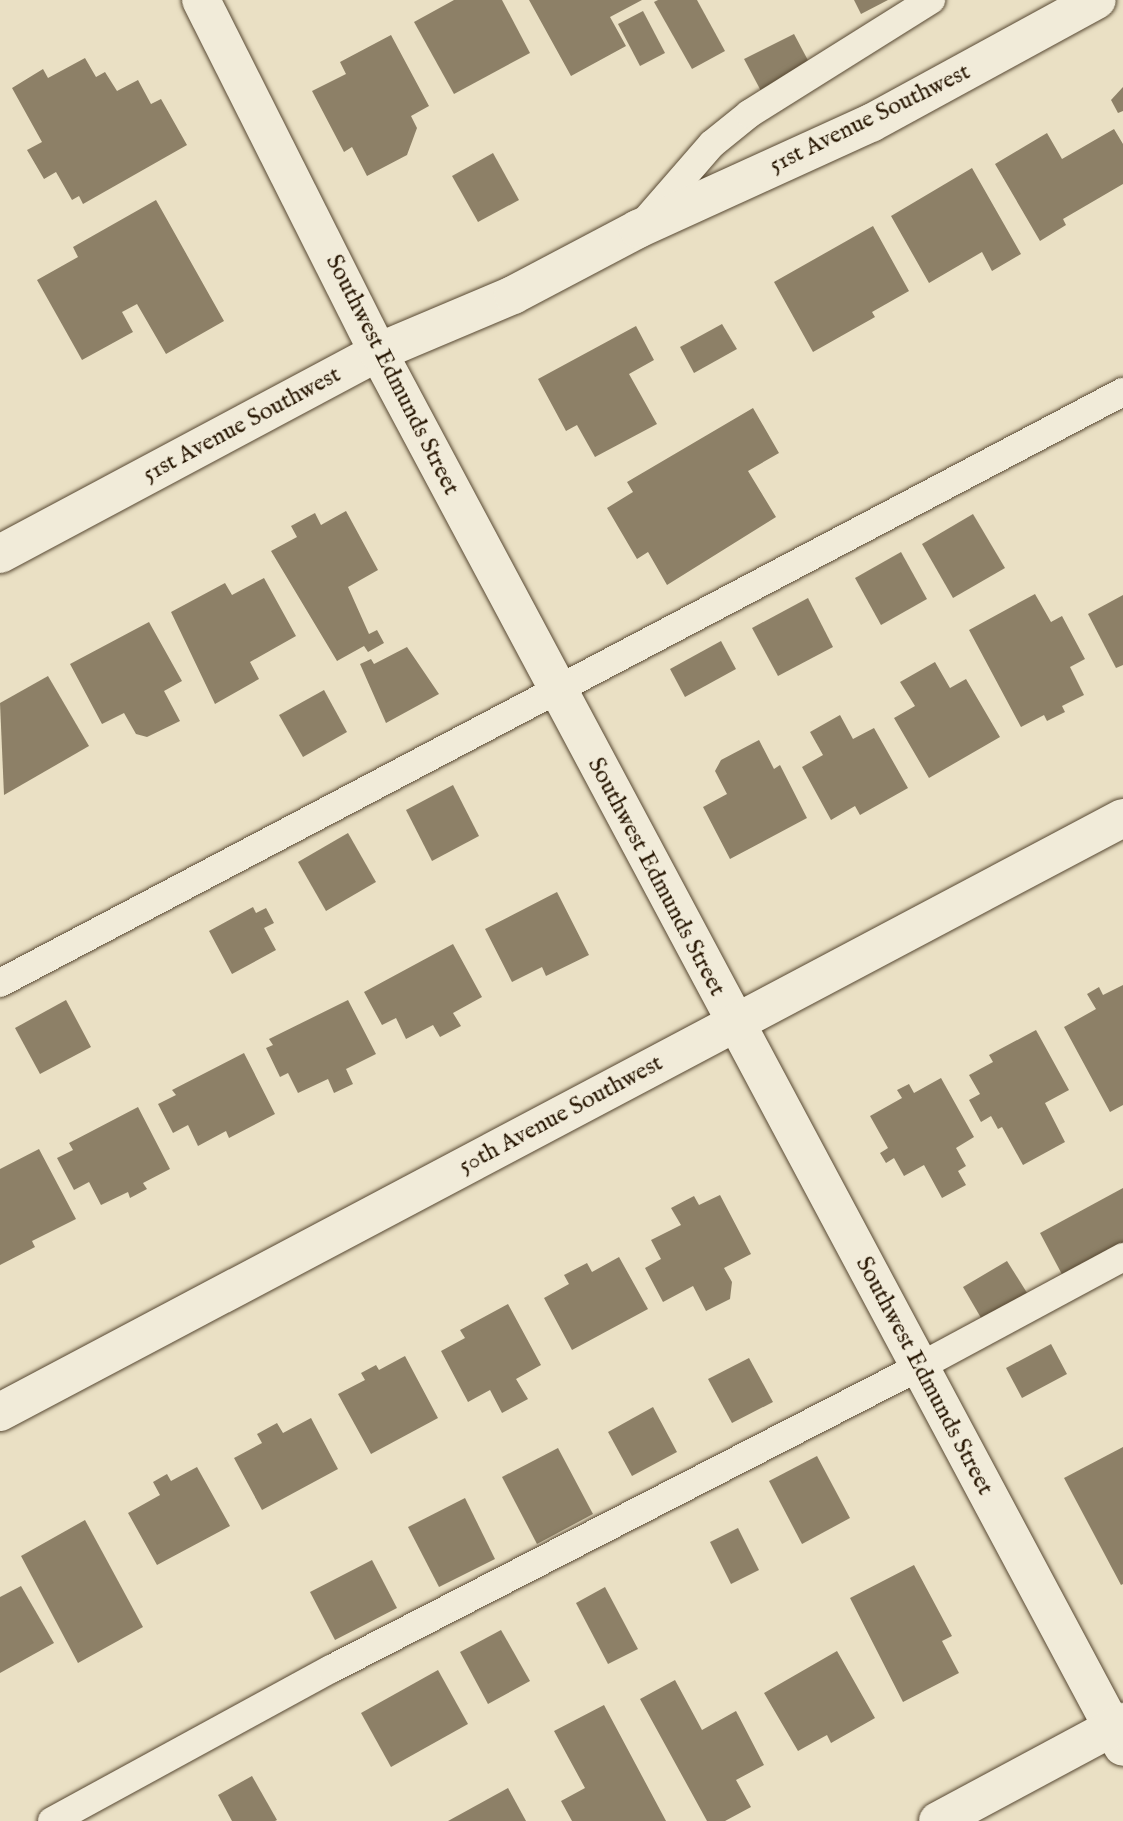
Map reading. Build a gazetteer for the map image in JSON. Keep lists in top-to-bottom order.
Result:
{
  "streets": {
    "street": ["51st Avenue Southwest", "Southwest Edmunds Street", "50th Avenue Southwest"]
  },
  "crossings": [
    ["51st Avenue Southwest", "Southwest Edmunds Street"],
    ["Southwest Edmunds Street", "50th Avenue Southwest"]
  ]
}
